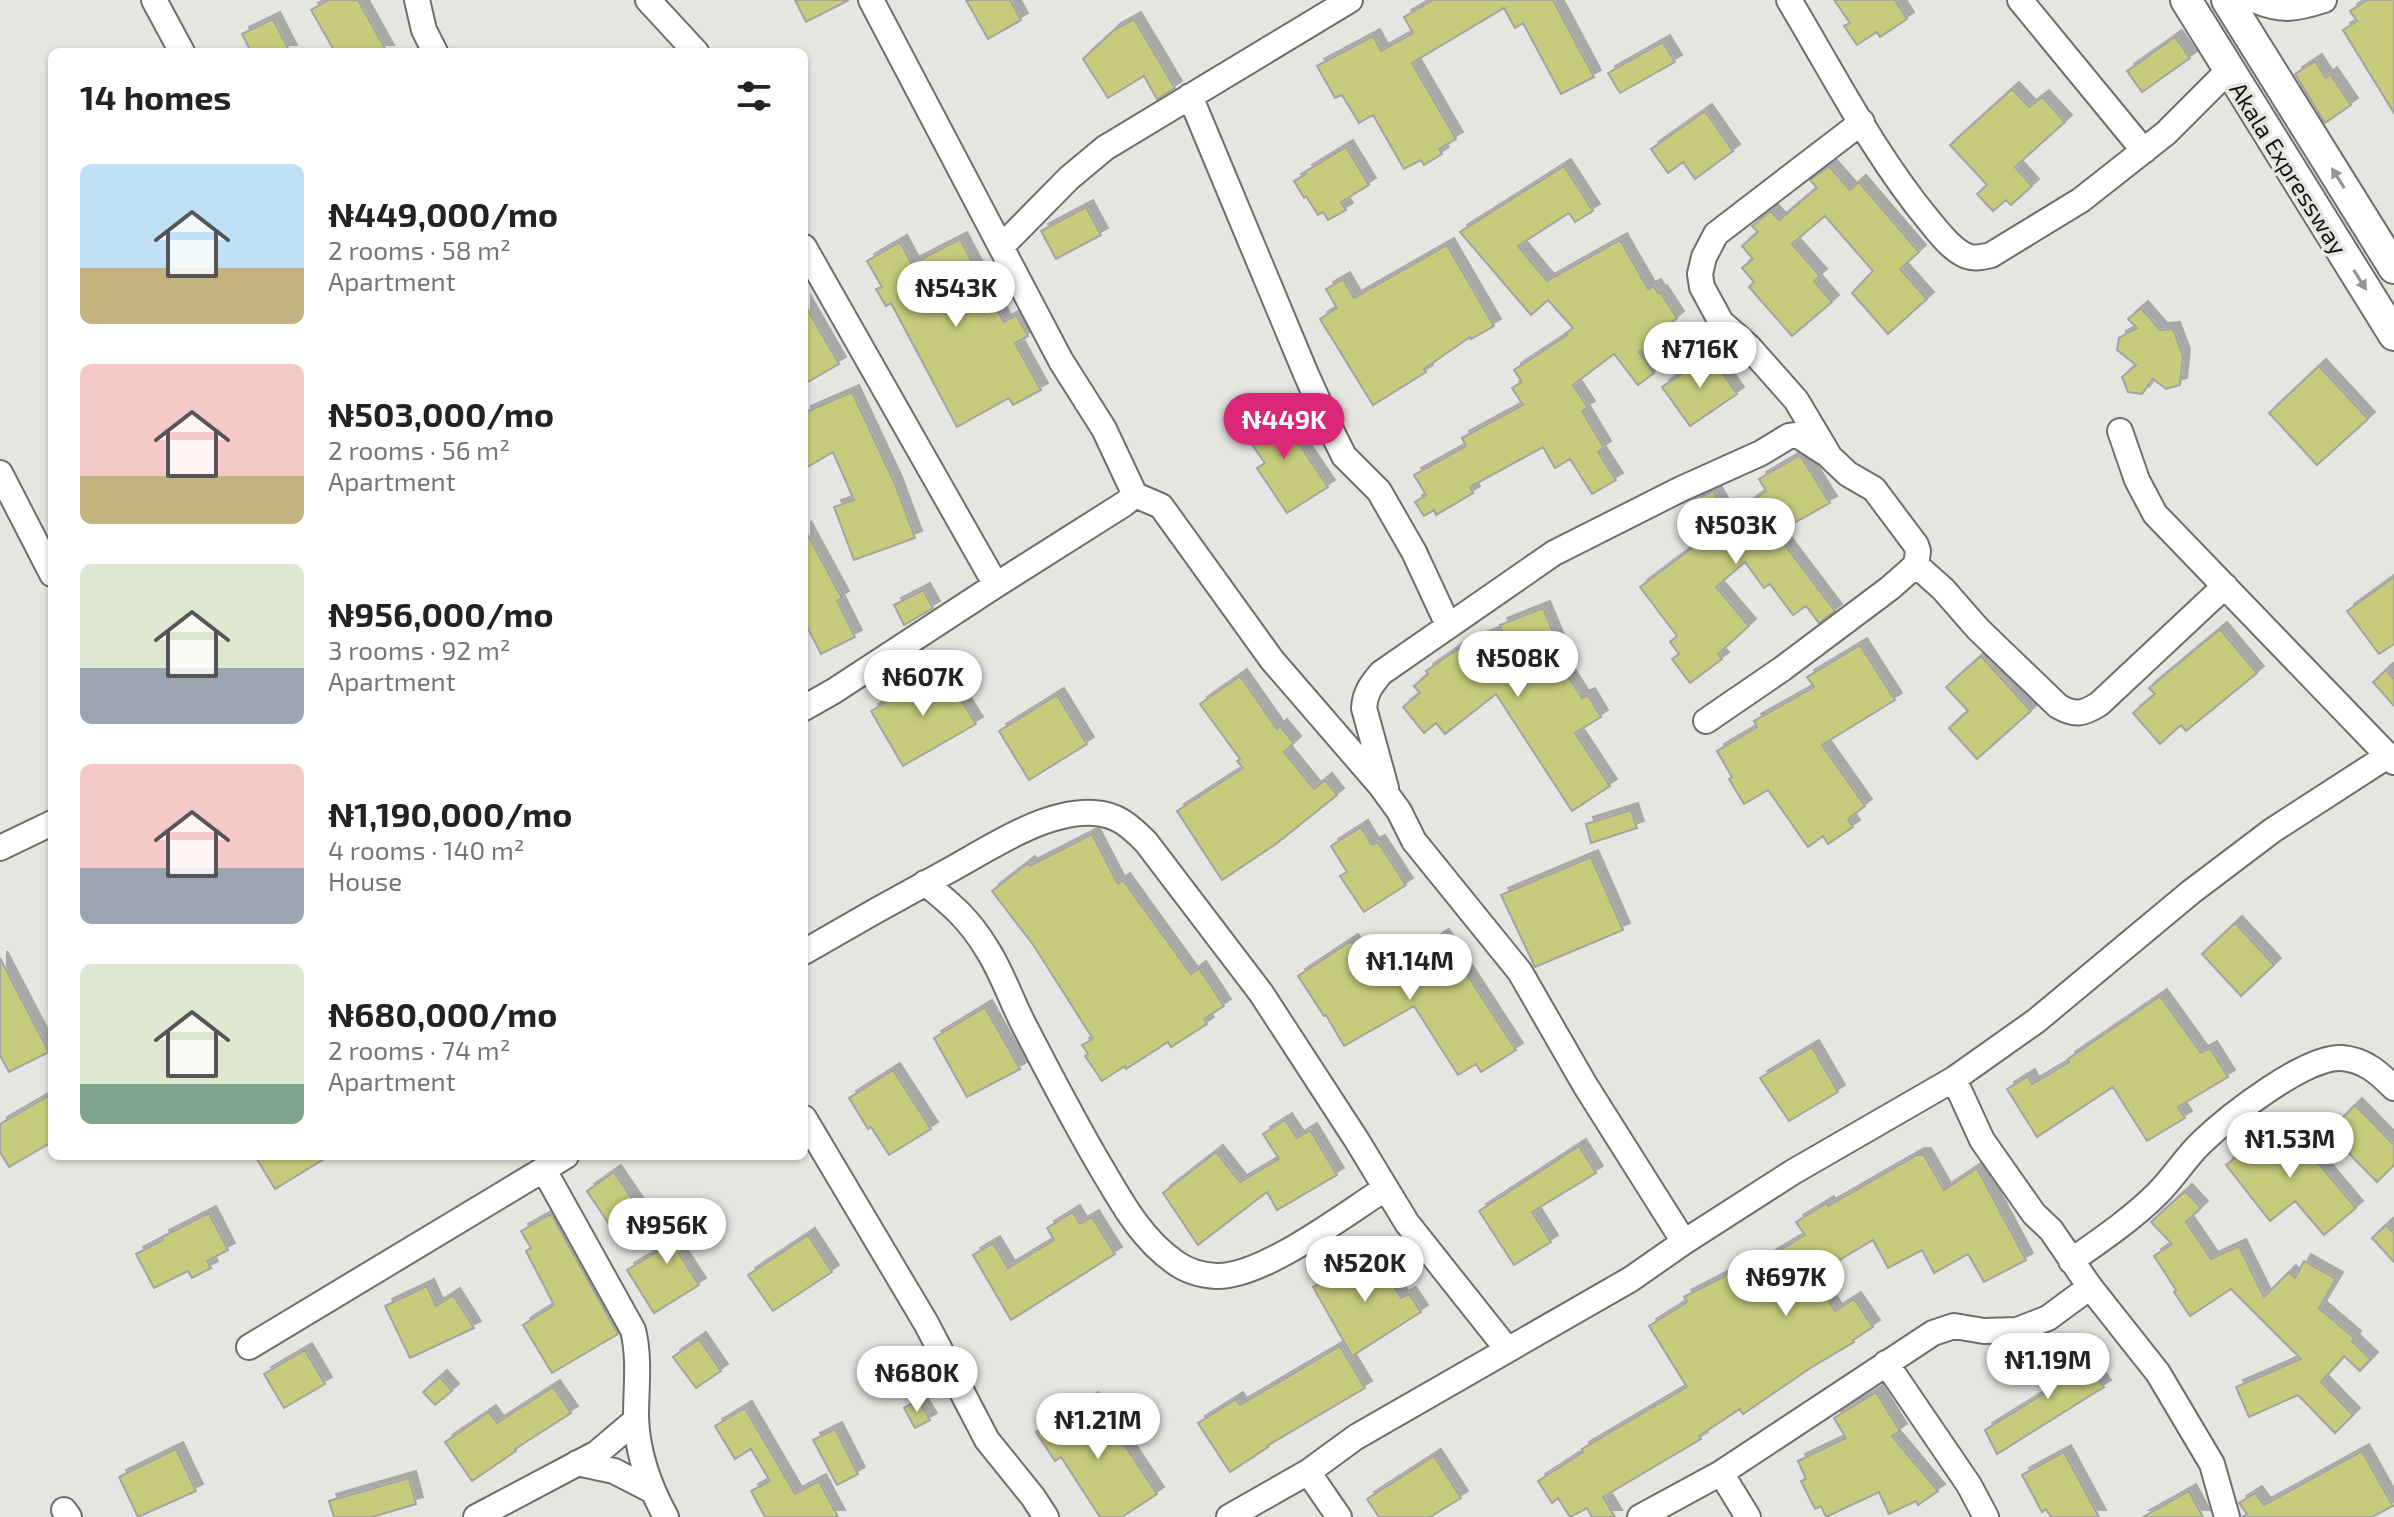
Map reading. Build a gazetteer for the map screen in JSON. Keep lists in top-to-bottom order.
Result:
{
  "streets": {
    "main road": ["Akala Expressway"]
  },
  "page": {
    "heading": "14 homes",
    "list": [
      {
        "name": "₦449,000/mo",
        "note": "2 rooms · 58 m² · Apartment"
      },
      {
        "name": "₦503,000/mo",
        "note": "2 rooms · 56 m² · Apartment"
      },
      {
        "name": "₦956,000/mo",
        "note": "3 rooms · 92 m² · Apartment"
      },
      {
        "name": "₦1,190,000/mo",
        "note": "4 rooms · 140 m² · House"
      },
      {
        "name": "₦680,000/mo",
        "note": "2 rooms · 74 m² · Apartment"
      }
    ],
    "price": [
      "₦543K",
      "₦716K",
      "₦449K",
      "₦503K",
      "₦508K",
      "₦607K",
      "₦1.14M",
      "₦1.53M",
      "₦956K",
      "₦520K",
      "₦697K",
      "₦1.19M",
      "₦680K",
      "₦1.21M"
    ]
  }
}
